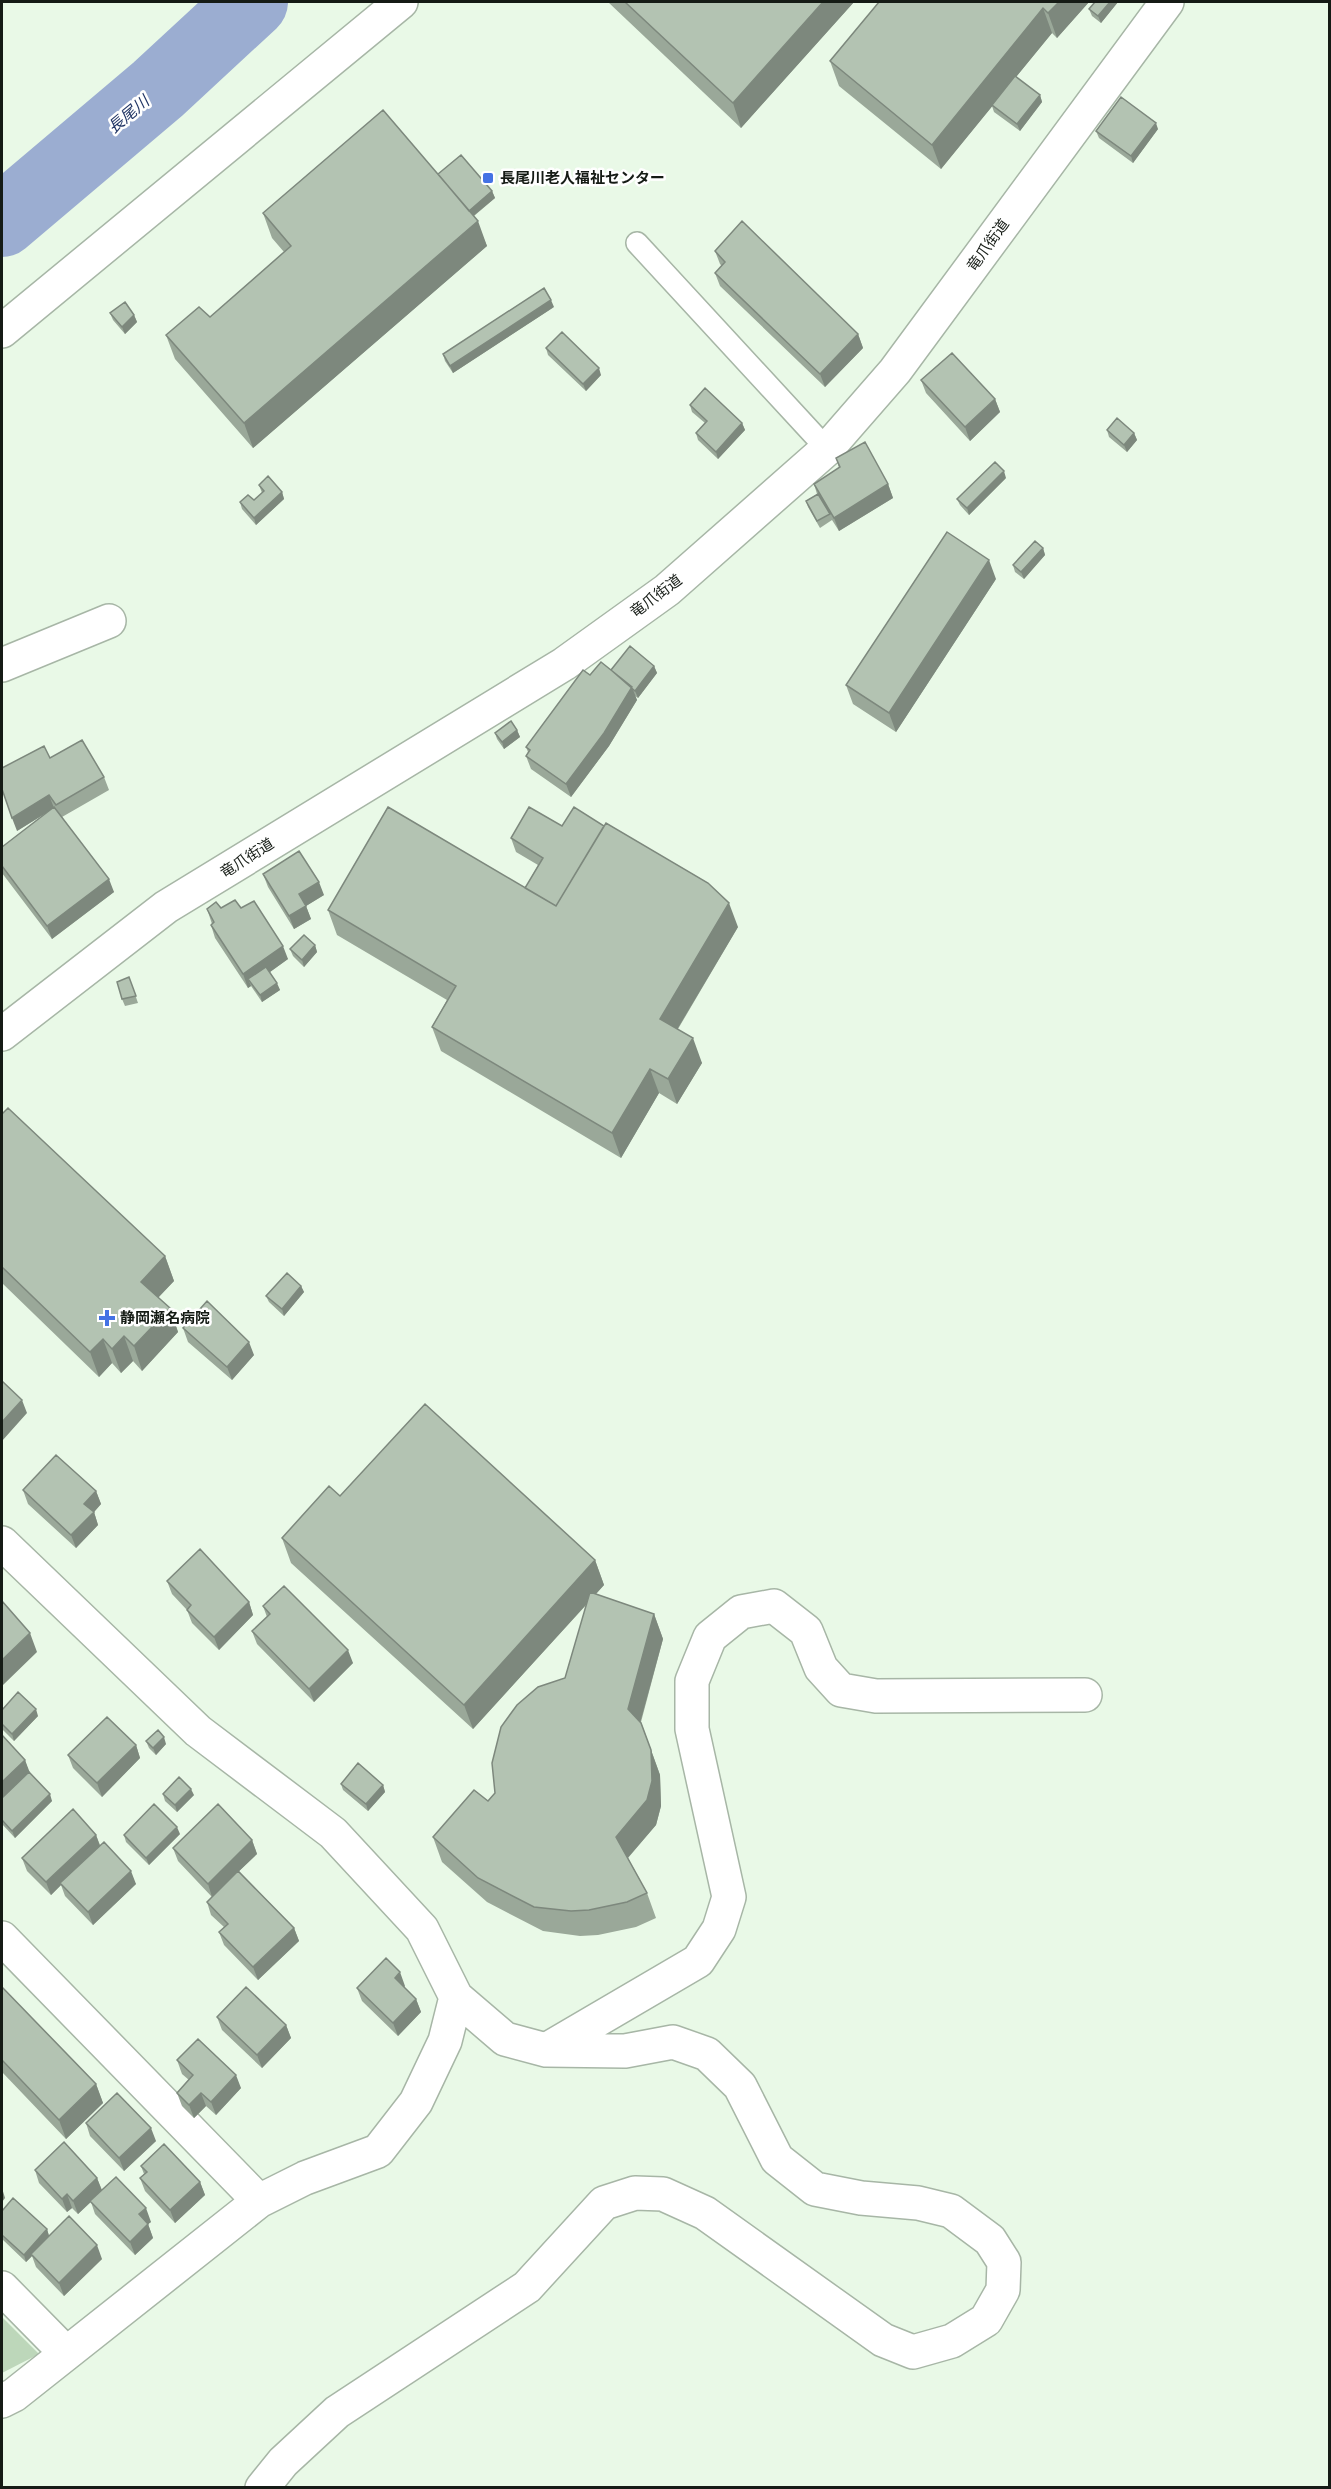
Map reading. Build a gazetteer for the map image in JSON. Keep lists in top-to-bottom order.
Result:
{
  "streets": {
    "street": ["竜爪街道"]
  },
  "water": ["長尾川"],
  "places": {
    "transit": ["長尾川老人福祉センター"],
    "health": ["静岡瀬名病院"]
  }
}
